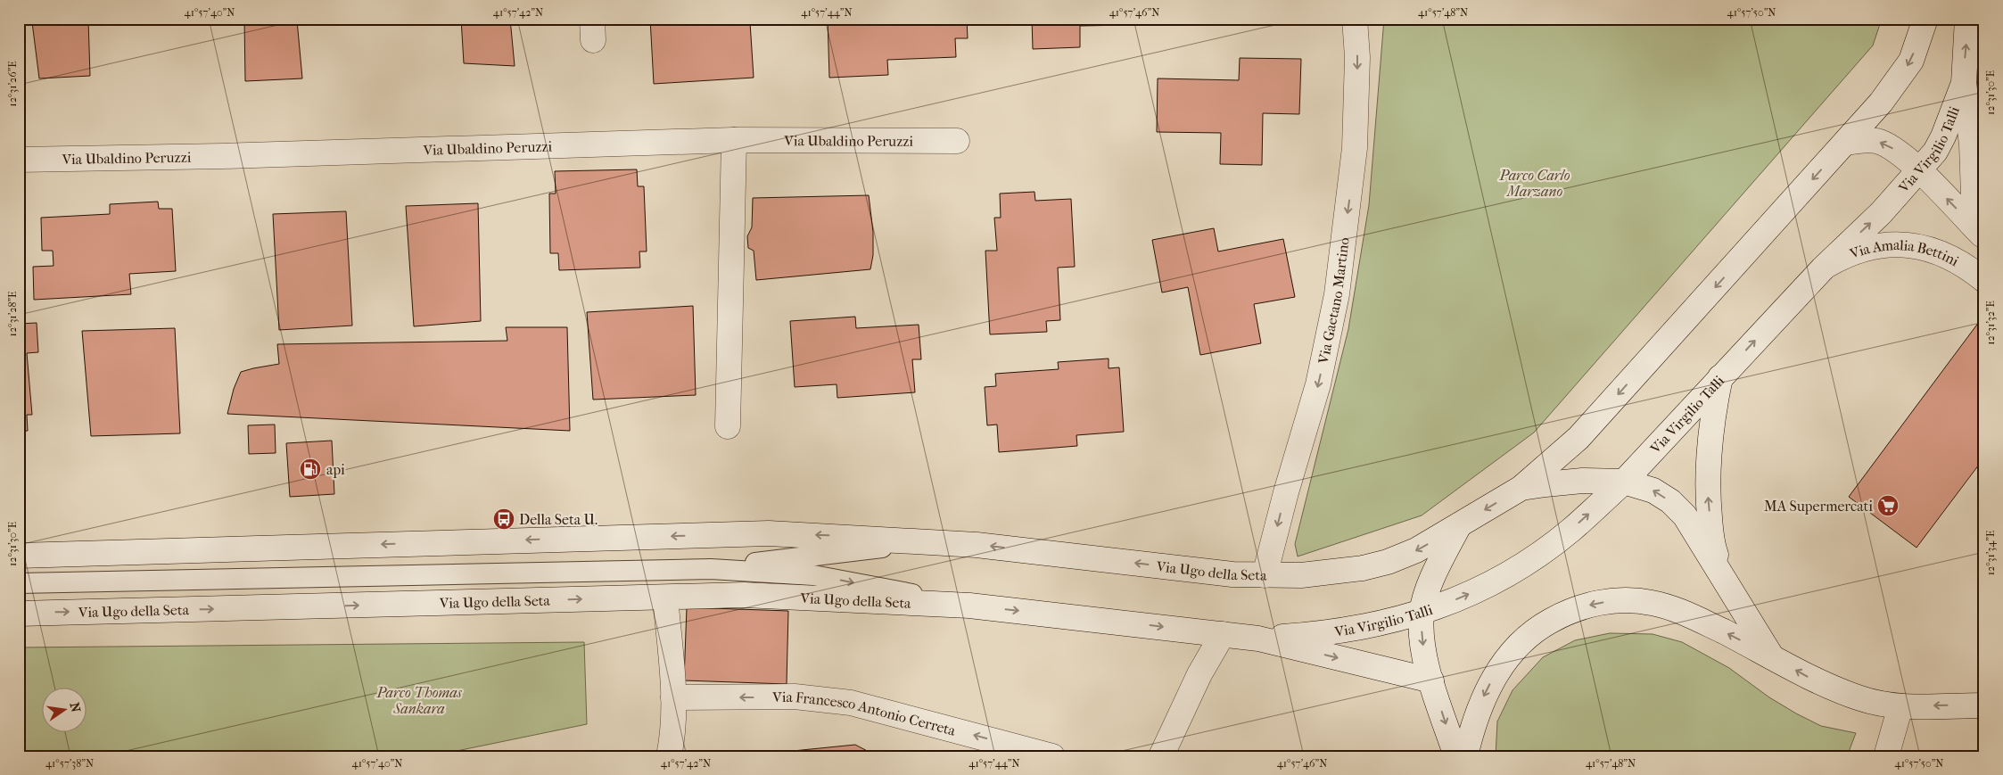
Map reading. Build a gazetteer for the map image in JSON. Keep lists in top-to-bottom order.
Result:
{
  "streets": {
    "street": [
      "Via Ubaldino Peruzzi",
      "Via Virgilio Talli",
      "Via Amalia Bettini",
      "Via Gaetano Martino",
      "Via Ugo della Seta",
      "Via Francesco Antonio Cerreta"
    ]
  },
  "crossings": [
    ["Via Virgilio Talli", "Via Amalia Bettini"],
    ["Via Virgilio Talli", "Via Ugo della Seta"],
    ["Via Gaetano Martino", "Via Ugo della Seta"]
  ],
  "one_way": ["Via Gaetano Martino", "Via Francesco Antonio Cerreta"],
  "parks": ["Parco Carlo Marzano", "Parco Thomas Sankara"],
  "places": {
    "fuel station": ["api"],
    "supermarket": ["MA Supermercati"],
    "bus stop": ["Della Seta U."]
  },
  "north": "right",
  "coordinates": [
    "41°57'40\"N",
    "41°57'42\"N",
    "41°57'44\"N",
    "41°57'46\"N",
    "41°57'48\"N",
    "41°57'50\"N",
    "12°31'26\"E",
    "12°31'30\"E",
    "12°31'28\"E",
    "12°31'32\"E",
    "12°31'34\"E",
    "41°57'38\"N"
  ]
}
